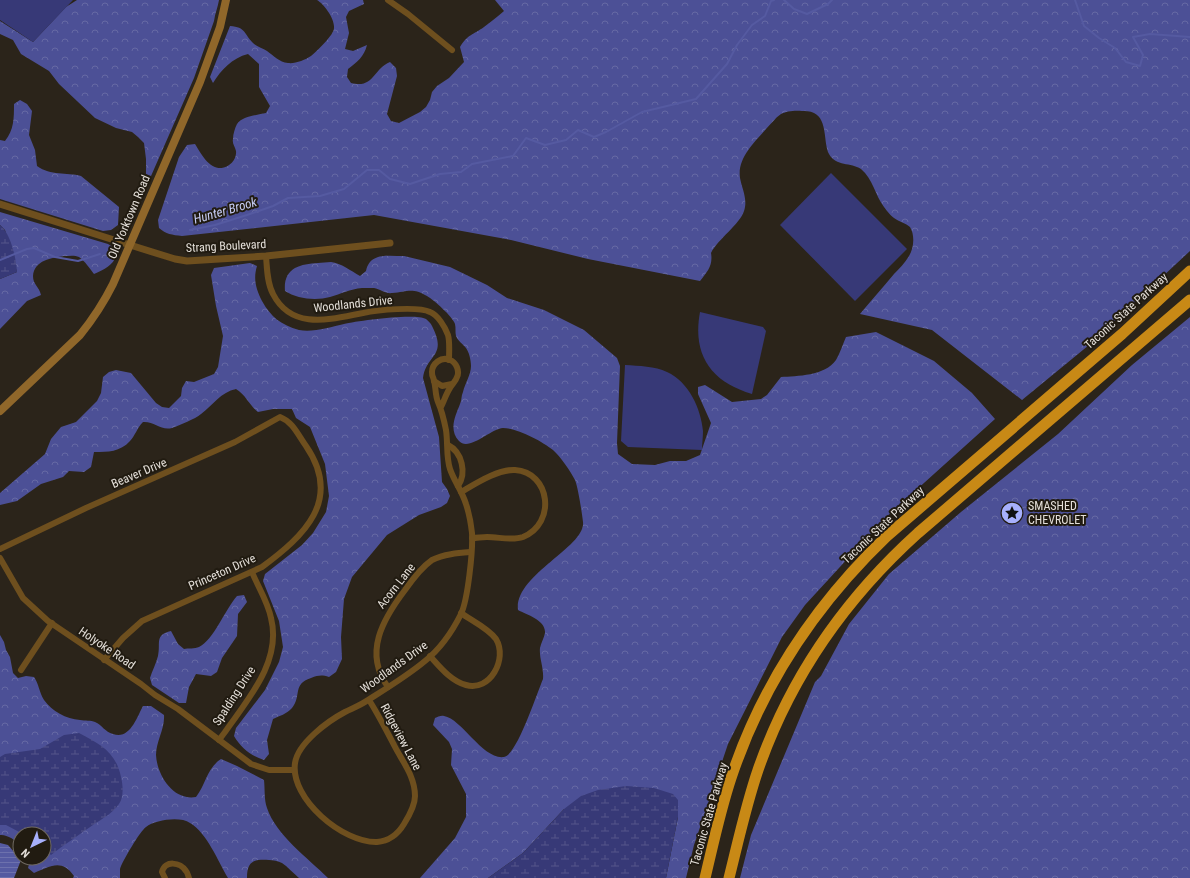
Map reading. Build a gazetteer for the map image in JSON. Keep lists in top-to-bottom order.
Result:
{
  "streets": {
    "highway": ["Taconic State Parkway"],
    "main road": ["Old Yorktown Road"],
    "street": [
      "Strang Boulevard",
      "Woodlands Drive",
      "Beaver Drive",
      "Princeton Drive",
      "Acorn Lane",
      "Holyoke Road",
      "Spalding Drive",
      "Ridgeview Lane"
    ]
  },
  "crossings": [
    ["Old Yorktown Road", "Strang Boulevard"],
    ["Strang Boulevard", "Woodlands Drive"],
    ["Woodlands Drive", "Acorn Lane"],
    ["Woodlands Drive", "Holyoke Road"],
    ["Woodlands Drive", "Ridgeview Lane"],
    ["Beaver Drive", "Princeton Drive"],
    ["Princeton Drive", "Holyoke Road"],
    ["Princeton Drive", "Spalding Drive"],
    ["Holyoke Road", "Spalding Drive"],
    ["Holyoke Road", "Ridgeview Lane"]
  ],
  "water": ["Hunter Brook"],
  "places": {
    "place": ["SMASHED CHEVROLET"]
  },
  "north": "bottom left"
}
